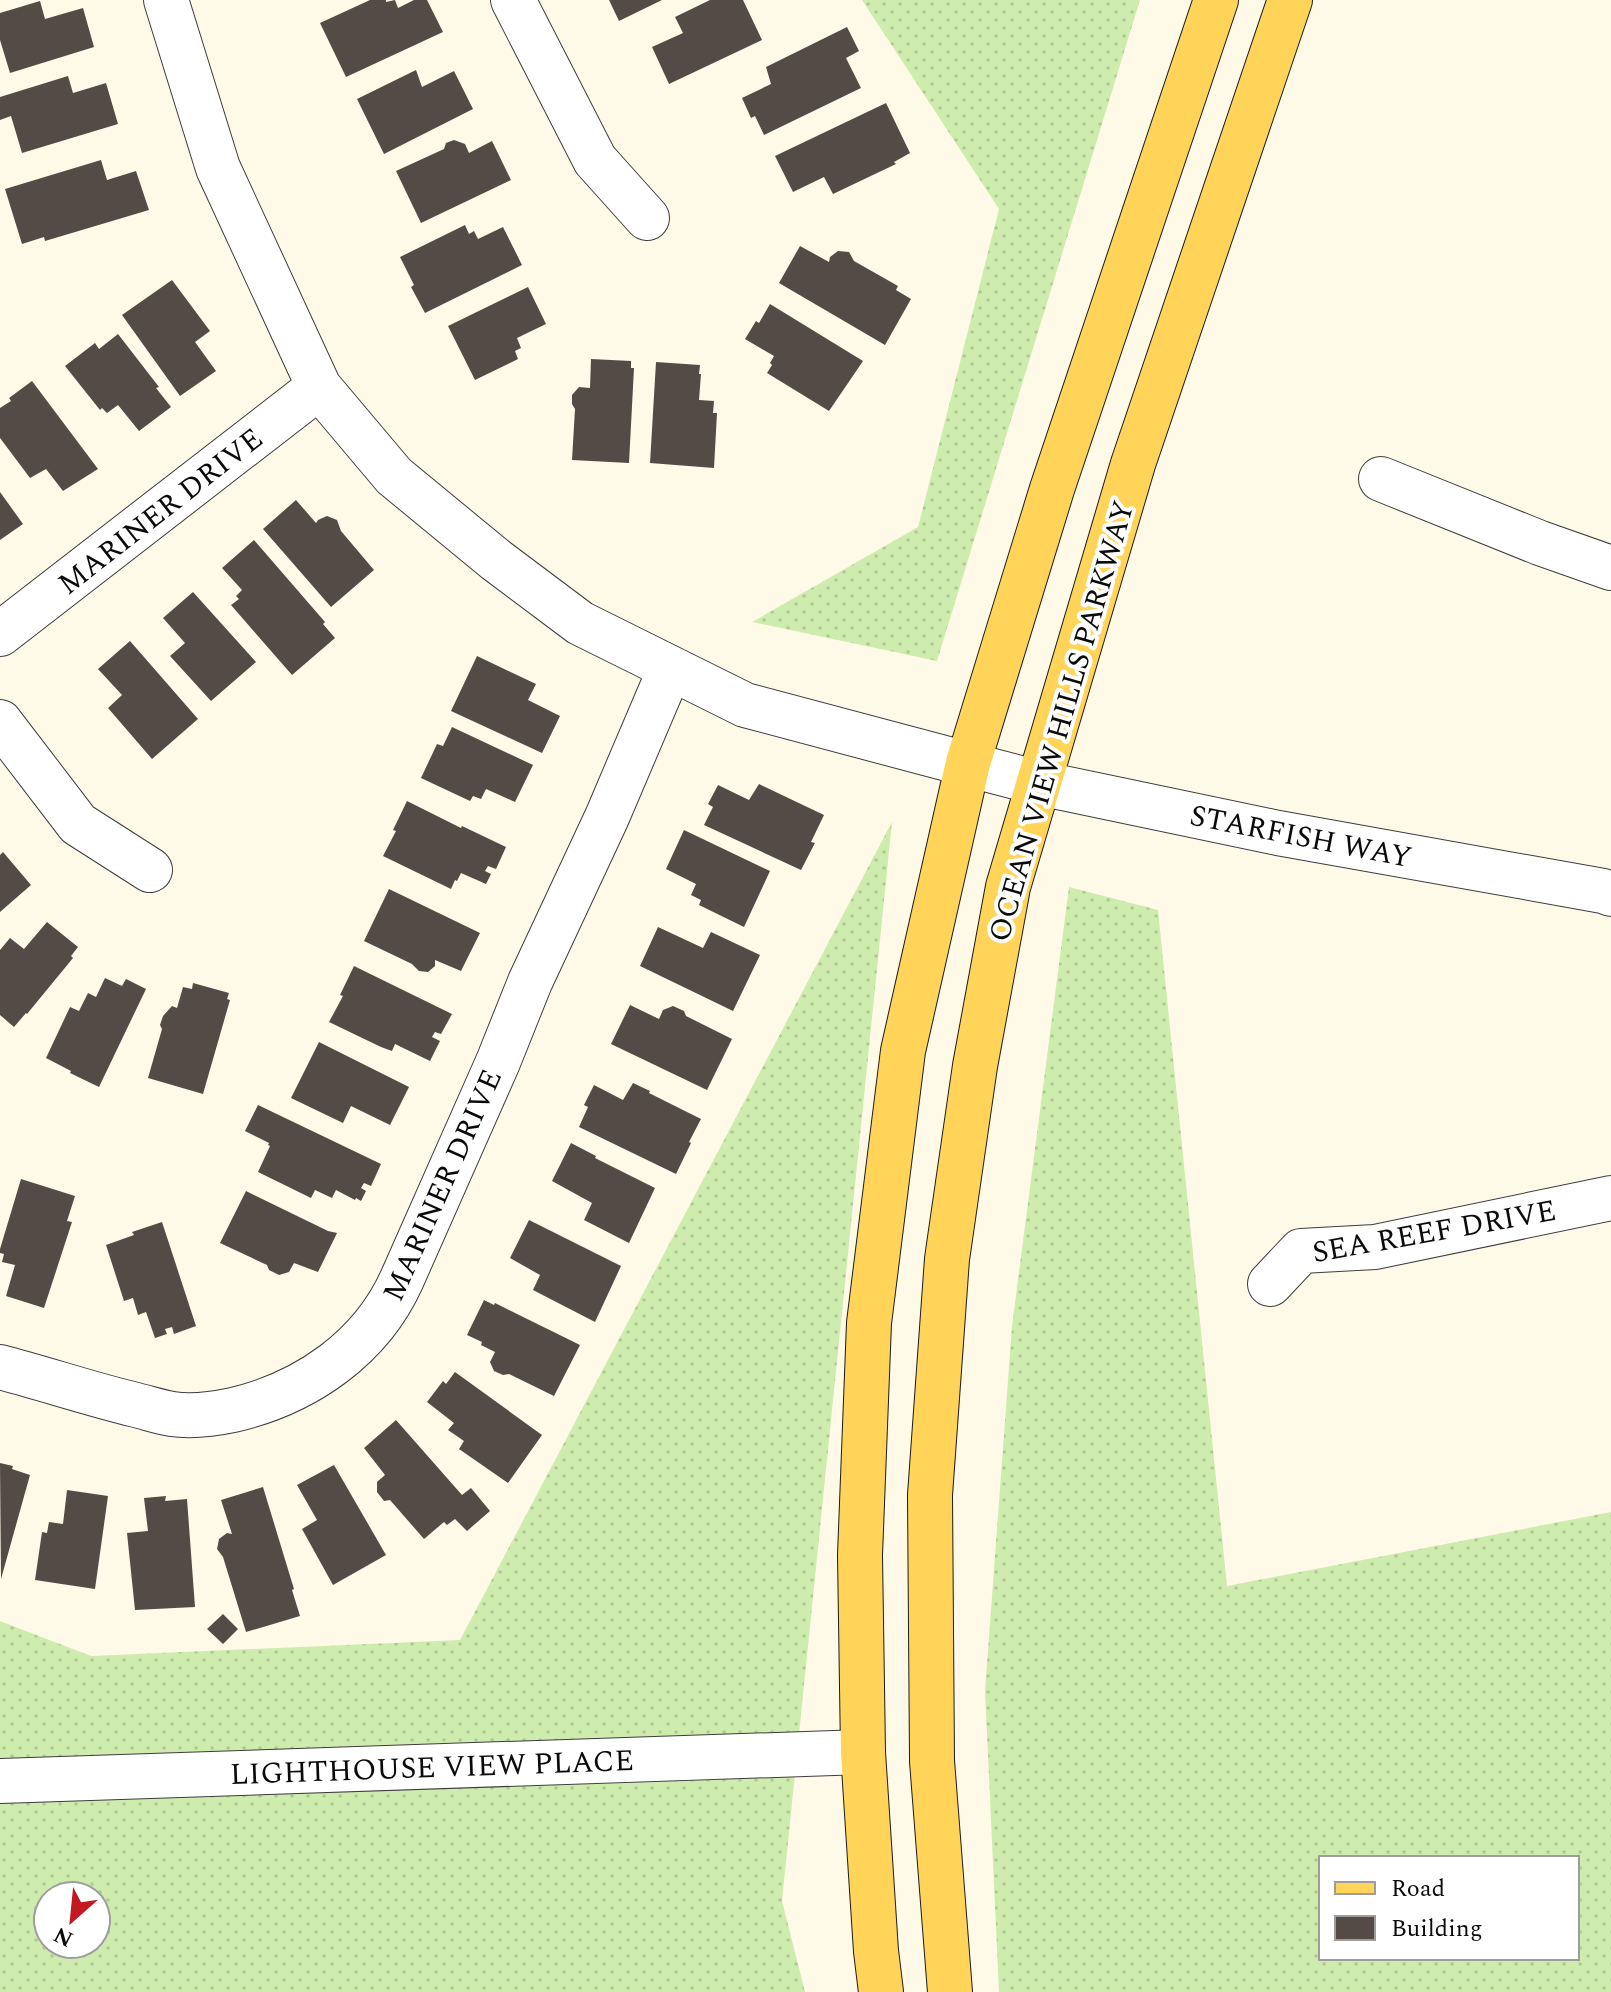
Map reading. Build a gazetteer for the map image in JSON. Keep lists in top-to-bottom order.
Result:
{
  "streets": {
    "main road": ["OCEAN VIEW HILLS PARKWAY"],
    "street": [
      "MARINER DRIVE",
      "STARFISH WAY",
      "SEA REEF DRIVE",
      "LIGHTHOUSE VIEW PLACE"
    ]
  },
  "crossings": [
    ["MARINER DRIVE", "STARFISH WAY"],
    ["OCEAN VIEW HILLS PARKWAY", "STARFISH WAY"]
  ],
  "legend": ["Road", "Building"],
  "north": "bottom left"
}
